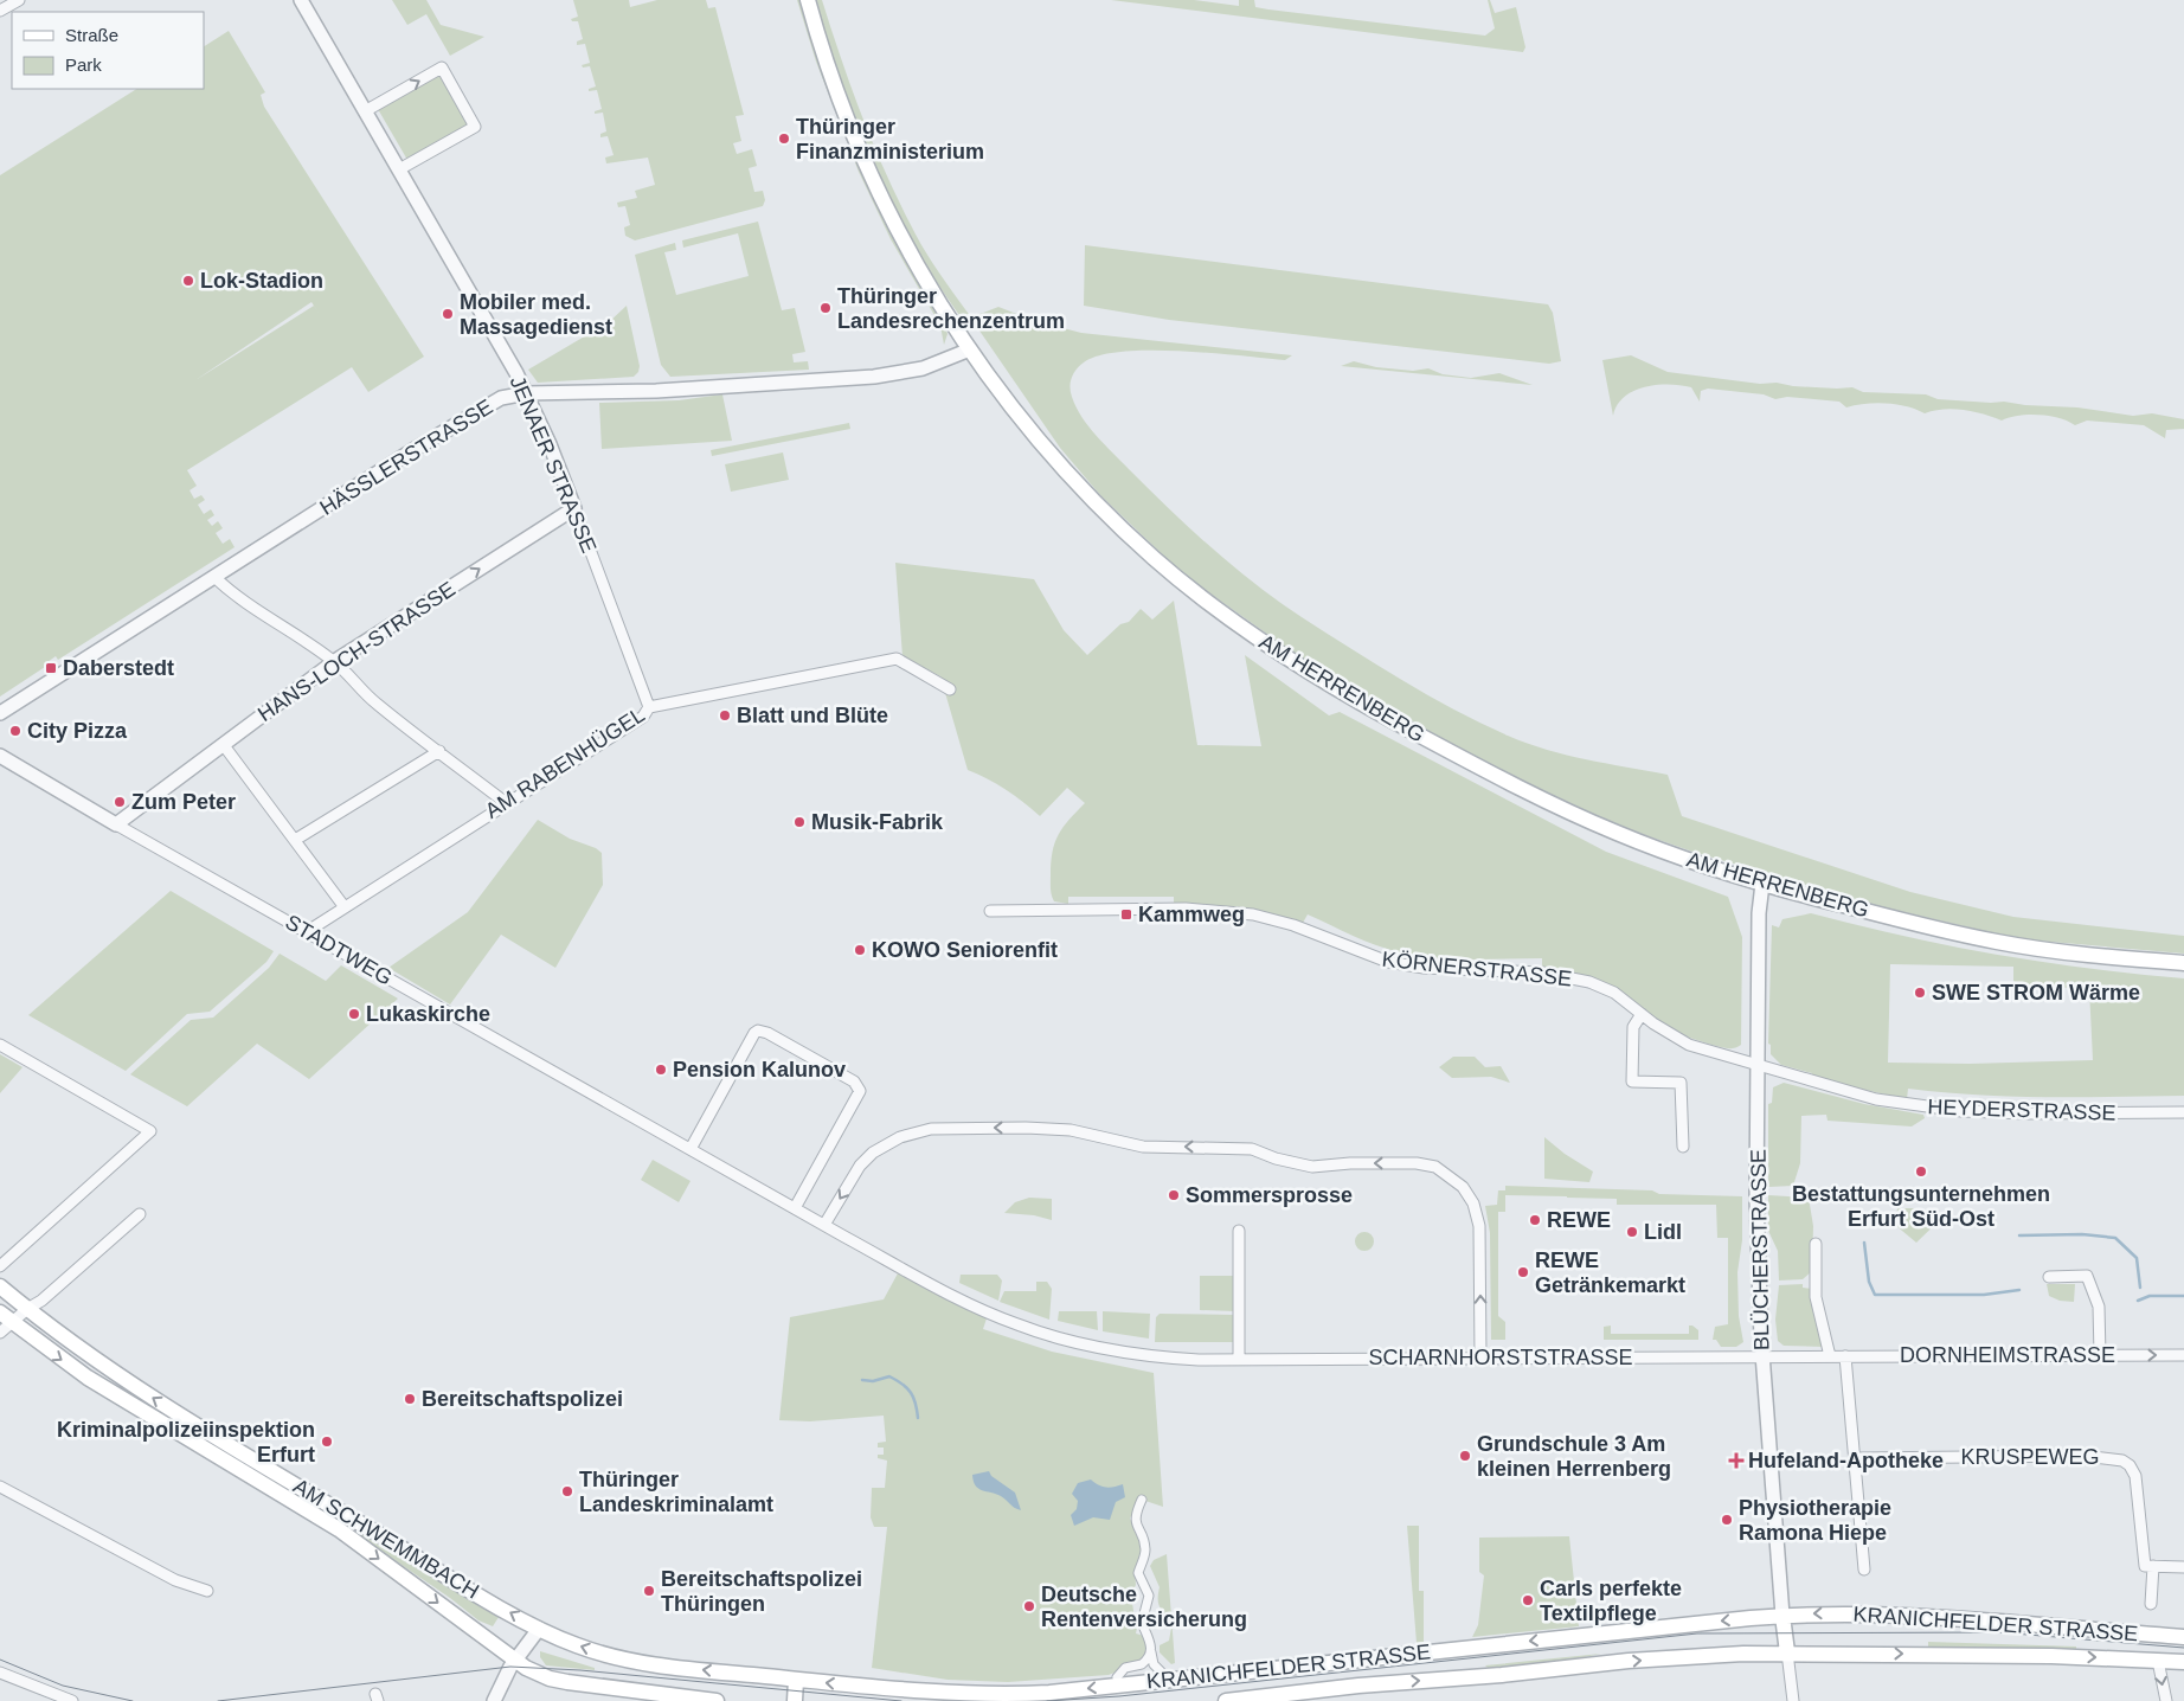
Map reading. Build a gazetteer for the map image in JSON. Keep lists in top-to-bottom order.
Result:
{
  "streets": {
    "main road": ["AM HERRENBERG", "AM SCHWEMMBACH", "KRANICHFELDER STRASSE"],
    "street": [
      "HÄSSLERSTRASSE",
      "JENAER STRASSE",
      "HANS-LOCH-STRASSE",
      "AM RABENHÜGEL",
      "STADTWEG",
      "KÖRNERSTRASSE",
      "HEYDERSTRASSE",
      "BLÜCHERSTRASSE",
      "DORNHEIMSTRASSE",
      "SCHARNHORSTSTRASSE",
      "KRUSPEWEG"
    ]
  },
  "crossings": [
    ["HÄSSLERSTRASSE", "JENAER STRASSE"],
    ["HÄSSLERSTRASSE", "AM HERRENBERG"],
    ["JENAER STRASSE", "HANS-LOCH-STRASSE"],
    ["JENAER STRASSE", "AM RABENHÜGEL"],
    ["HANS-LOCH-STRASSE", "STADTWEG"],
    ["AM HERRENBERG", "BLÜCHERSTRASSE"],
    ["AM RABENHÜGEL", "STADTWEG"],
    ["STADTWEG", "SCHARNHORSTSTRASSE"],
    ["KÖRNERSTRASSE", "HEYDERSTRASSE"],
    ["KÖRNERSTRASSE", "BLÜCHERSTRASSE"],
    ["HEYDERSTRASSE", "BLÜCHERSTRASSE"],
    ["BLÜCHERSTRASSE", "DORNHEIMSTRASSE"],
    ["BLÜCHERSTRASSE", "SCHARNHORSTSTRASSE"],
    ["BLÜCHERSTRASSE", "KRANICHFELDER STRASSE"],
    ["DORNHEIMSTRASSE", "SCHARNHORSTSTRASSE"],
    ["AM SCHWEMMBACH", "KRANICHFELDER STRASSE"]
  ],
  "one_way": ["HANS-LOCH-STRASSE"],
  "places": {
    "other": [
      "Thüringer Finanzministerium",
      "Lok-Stadion",
      "Thüringer Landesrechenzentrum",
      "Mobiler med. Massagedienst",
      "Blatt und Blüte",
      "City Pizza",
      "Zum Peter",
      "Musik-Fabrik",
      "KOWO Seniorenfit",
      "SWE STROM Wärme",
      "Lukaskirche",
      "Pension Kalunov",
      "Bestattungsunternehmen Erfurt Süd-Ost",
      "Sommersprosse",
      "REWE",
      "Lidl",
      "REWE Getränkemarkt",
      "Bereitschaftspolizei",
      "Kriminalpolizeiinspektion Erfurt",
      "Grundschule 3 Am kleinen Herrenberg",
      "Thüringer Landeskriminalamt",
      "Physiotherapie Ramona Hiepe",
      "Bereitschaftspolizei Thüringen",
      "Carls perfekte Textilpflege",
      "Deutsche Rentenversicherung"
    ],
    "transit": ["Daberstedt", "Kammweg"],
    "health": ["Hufeland-Apotheke"]
  },
  "legend": ["Straße", "Park"]
}
